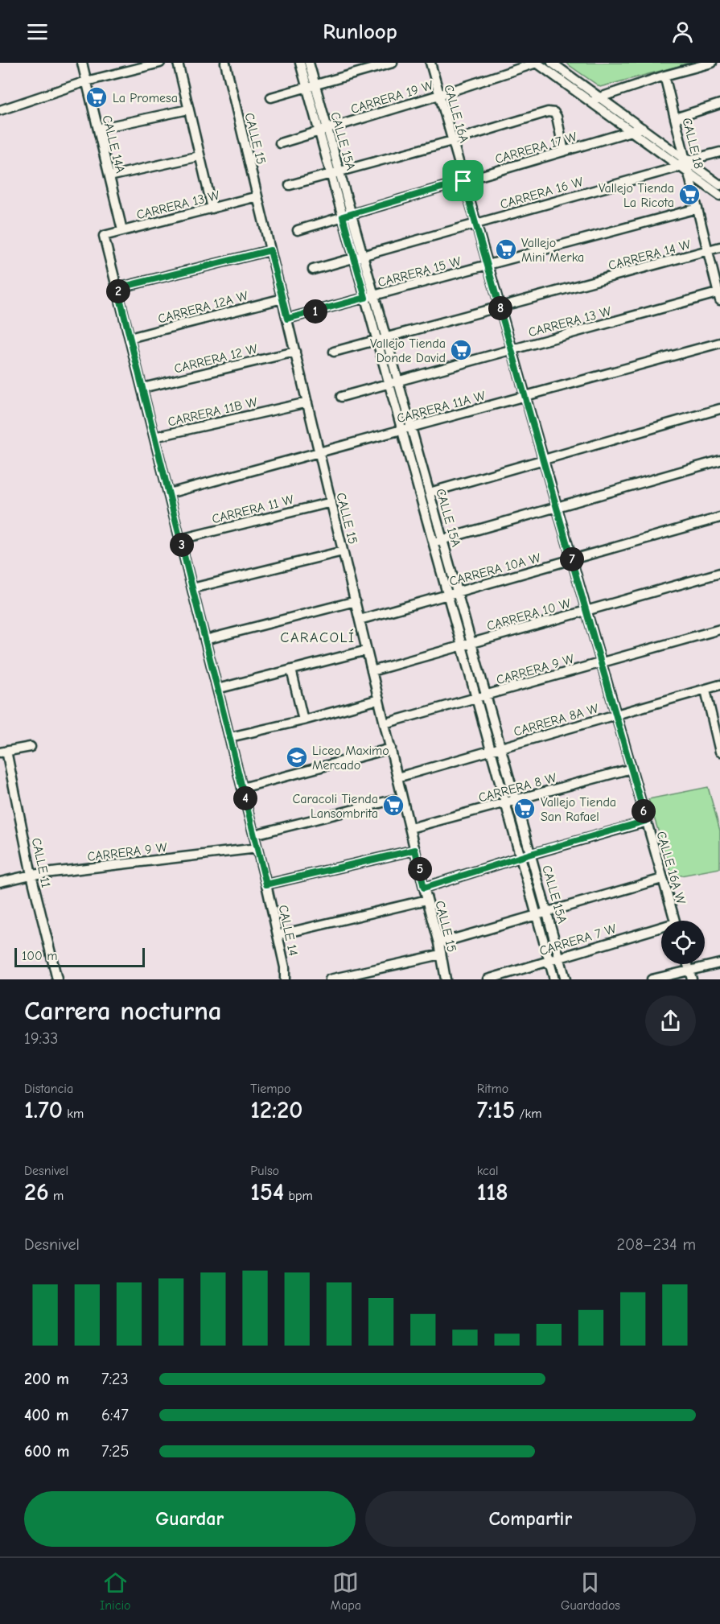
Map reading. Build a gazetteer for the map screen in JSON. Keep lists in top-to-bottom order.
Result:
{
  "streets": {
    "street": [
      "CARRERA 19 W",
      "CALLE 16A",
      "CALLE 15",
      "CALLE 15A",
      "CALLE 18",
      "CALLE 14A",
      "CARRERA 17 W",
      "CARRERA 16 W",
      "CARRERA 13 W",
      "CARRERA 14 W",
      "CARRERA 15 W",
      "CARRERA 12A W",
      "CARRERA 12 W",
      "CARRERA 11A W",
      "CARRERA 11B W",
      "CARRERA 11 W",
      "CARRERA 10A W",
      "CARRERA 10 W",
      "CARRERA 9 W",
      "CARRERA 8A W",
      "CARRERA 8 W",
      "CALLE 11",
      "CALLE 16A W",
      "CALLE 14",
      "CARRERA 7 W"
    ]
  },
  "crossings": [
    ["CARRERA 19 W", "CALLE 16A"],
    ["CARRERA 19 W", "CALLE 15A"],
    ["CALLE 16A", "CARRERA 17 W"],
    ["CALLE 16A", "CARRERA 16 W"],
    ["CALLE 16A", "CARRERA 13 W"],
    ["CALLE 16A", "CARRERA 14 W"],
    ["CALLE 16A", "CARRERA 15 W"],
    ["CALLE 16A", "CARRERA 11A W"],
    ["CALLE 16A", "CARRERA 10A W"],
    ["CALLE 16A", "CALLE 16A W"],
    ["CALLE 15", "CARRERA 13 W"],
    ["CALLE 15", "CARRERA 15 W"],
    ["CALLE 15", "CARRERA 12A W"],
    ["CALLE 15", "CARRERA 12 W"],
    ["CALLE 15", "CARRERA 11A W"],
    ["CALLE 15", "CARRERA 11B W"],
    ["CALLE 15", "CARRERA 11 W"],
    ["CALLE 15", "CARRERA 10A W"],
    ["CALLE 15", "CARRERA 10 W"],
    ["CALLE 15", "CARRERA 9 W"],
    ["CALLE 15", "CARRERA 8A W"],
    ["CALLE 15", "CARRERA 8 W"],
    ["CALLE 15A", "CARRERA 17 W"],
    ["CALLE 15A", "CARRERA 16 W"],
    ["CALLE 15A", "CARRERA 13 W"],
    ["CALLE 15A", "CARRERA 14 W"],
    ["CALLE 15A", "CARRERA 15 W"],
    ["CALLE 15A", "CARRERA 11A W"],
    ["CALLE 15A", "CARRERA 10A W"],
    ["CALLE 15A", "CARRERA 10 W"],
    ["CALLE 15A", "CARRERA 9 W"],
    ["CALLE 15A", "CARRERA 8A W"],
    ["CALLE 15A", "CARRERA 8 W"],
    ["CALLE 15A", "CARRERA 7 W"],
    ["CALLE 18", "CARRERA 16 W"],
    ["CALLE 18", "CARRERA 13 W"],
    ["CALLE 18", "CARRERA 14 W"],
    ["CALLE 18", "CARRERA 15 W"],
    ["CALLE 14A", "CARRERA 13 W"],
    ["CARRERA 13 W", "CARRERA 11B W"],
    ["CARRERA 12A W", "CARRERA 11B W"],
    ["CARRERA 12 W", "CARRERA 11B W"],
    ["CARRERA 11A W", "CALLE 14"],
    ["CARRERA 11B W", "CALLE 14"],
    ["CARRERA 11 W", "CALLE 14"],
    ["CARRERA 10A W", "CALLE 16A W"],
    ["CARRERA 10 W", "CALLE 16A W"],
    ["CARRERA 9 W", "CALLE 11"],
    ["CARRERA 9 W", "CALLE 16A W"],
    ["CARRERA 9 W", "CALLE 14"],
    ["CARRERA 8A W", "CALLE 16A W"],
    ["CARRERA 8 W", "CALLE 16A W"]
  ],
  "districts": ["CARACOLÍ"],
  "places": {
    "supermarket": [
      "La Promesa",
      "Vallejo Tienda La Ricota",
      "Vallejo Mini Merka",
      "Vallejo Tienda Donde David",
      "Caracoli Tienda Lansombrita",
      "Vallejo Tienda San Rafael"
    ],
    "school or university": ["Liceo Maximo Mercado"]
  },
  "scale_bar": "100 m",
  "page": {
    "header": "Runloop",
    "pins": [
      "2",
      "8",
      "1",
      "3",
      "7",
      "4",
      "6",
      "5"
    ],
    "scale": "100 m",
    "heading": ["Carrera nocturna", "19:33"],
    "stats": [
      ["Distancia", "1.70 km"],
      ["Tiempo", "12:20"],
      ["Ritmo", "7:15 /km"],
      ["Desnivel", "26 m"],
      ["Pulso", "154 bpm"],
      ["kcal", "118"]
    ],
    "chart": ["Desnivel", "208–234 m"],
    "list": [
      {
        "name": "200 m",
        "note": "7:23"
      },
      {
        "name": "400 m",
        "note": "6:47"
      },
      {
        "name": "600 m",
        "note": "7:25"
      }
    ],
    "buttons": ["Guardar", "Compartir"],
    "tabs": ["Inicio", "Mapa", "Guardados"]
  }
}
